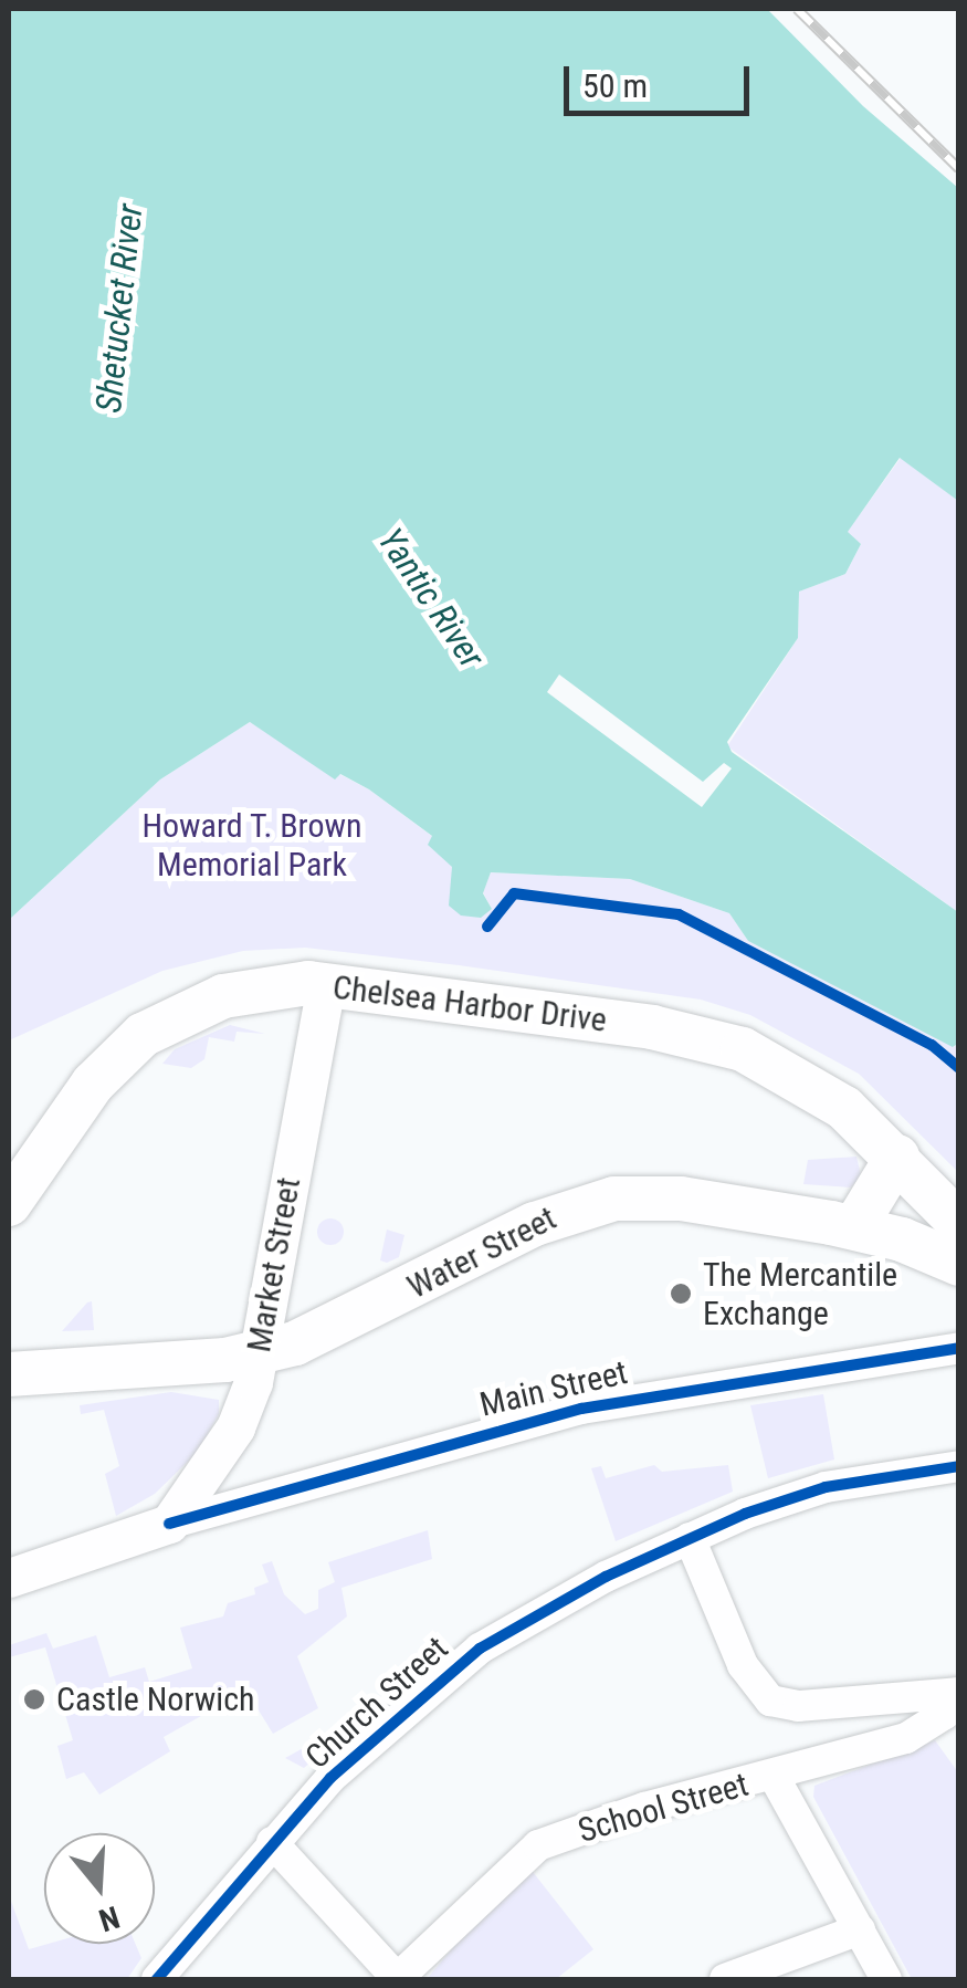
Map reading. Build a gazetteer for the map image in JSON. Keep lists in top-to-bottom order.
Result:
{
  "streets": {
    "highway": ["Chelsea Harbor Drive", "Water Street"],
    "main road": ["Market Street", "Main Street"],
    "street": ["Church Street", "School Street"]
  },
  "crossings": [
    ["Chelsea Harbor Drive", "Market Street"],
    ["Water Street", "Market Street"],
    ["Market Street", "Main Street"]
  ],
  "water": ["Shetucket River", "Yantic River"],
  "parks": ["Howard T. Brown Memorial Park"],
  "places": ["The Mercantile Exchange", "Castle Norwich"],
  "scale_bar": "50 m",
  "north": "bottom"
}
